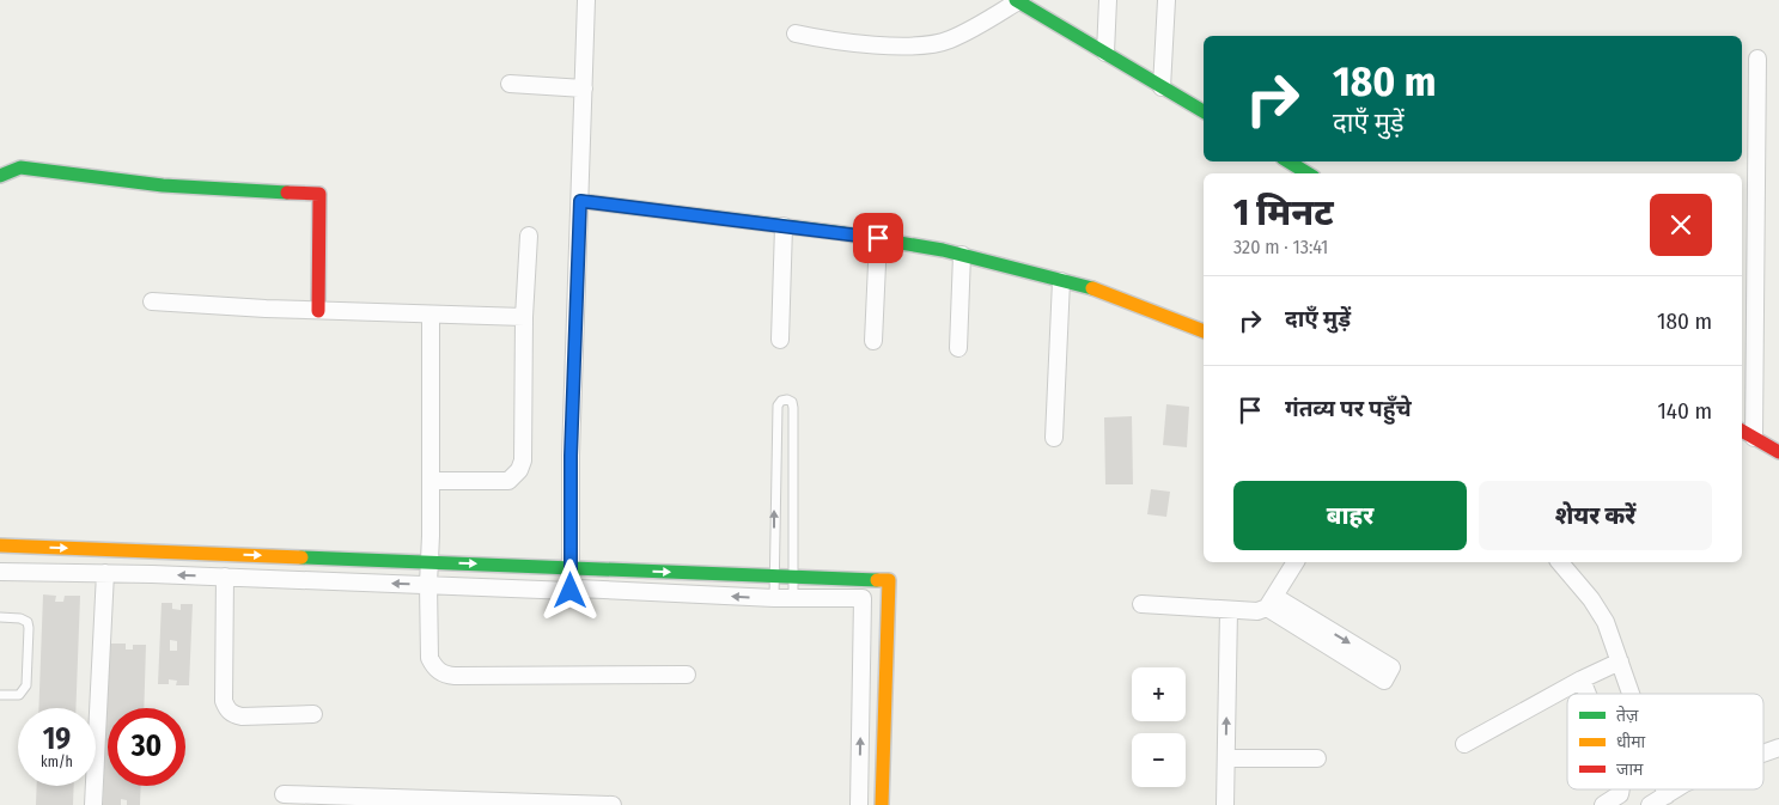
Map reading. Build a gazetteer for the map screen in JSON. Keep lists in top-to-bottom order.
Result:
{
  "legend": ["तेज़", "धीमा", "जाम"],
  "page": {
    "turn": ["180 m", "दाएँ मुड़ें"],
    "heading": ["1 मिनट", "320 m · 13:41"],
    "list": [
      {
        "name": "दाएँ मुड़ें",
        "value": "180 m"
      },
      {
        "name": "गंतव्य पर पहुँचे",
        "value": "140 m"
      }
    ],
    "buttons": ["बाहर", "शेयर करें"],
    "map_buttons": ["+", "−"],
    "speed": "19 km/h",
    "limit": "30"
  }
}
